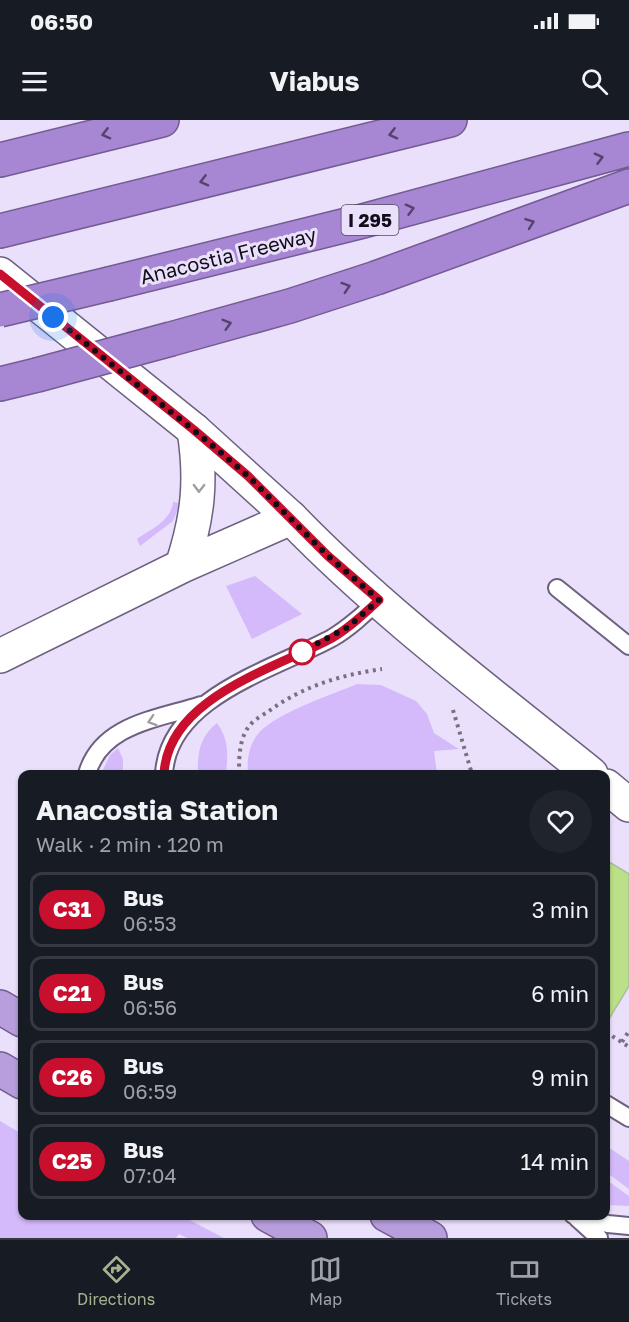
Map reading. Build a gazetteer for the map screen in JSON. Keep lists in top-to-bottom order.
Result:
{
  "streets": {
    "highway": ["I 295", "Anacostia Freeway"]
  },
  "lines": ["bus line C31"],
  "page": {
    "status": "06:50",
    "header": "Viabus",
    "heading": ["Anacostia Station", "Walk · 2 min · 120 m"],
    "list": [
      {
        "mark": "C31",
        "name": "Bus",
        "note": "06:53",
        "value": "3 min"
      },
      {
        "mark": "C21",
        "name": "Bus",
        "note": "06:56",
        "value": "6 min"
      },
      {
        "mark": "C26",
        "name": "Bus",
        "note": "06:59",
        "value": "9 min"
      },
      {
        "mark": "C25",
        "name": "Bus",
        "note": "07:04",
        "value": "14 min"
      }
    ],
    "tabs": ["Directions", "Map", "Tickets"]
  }
}
